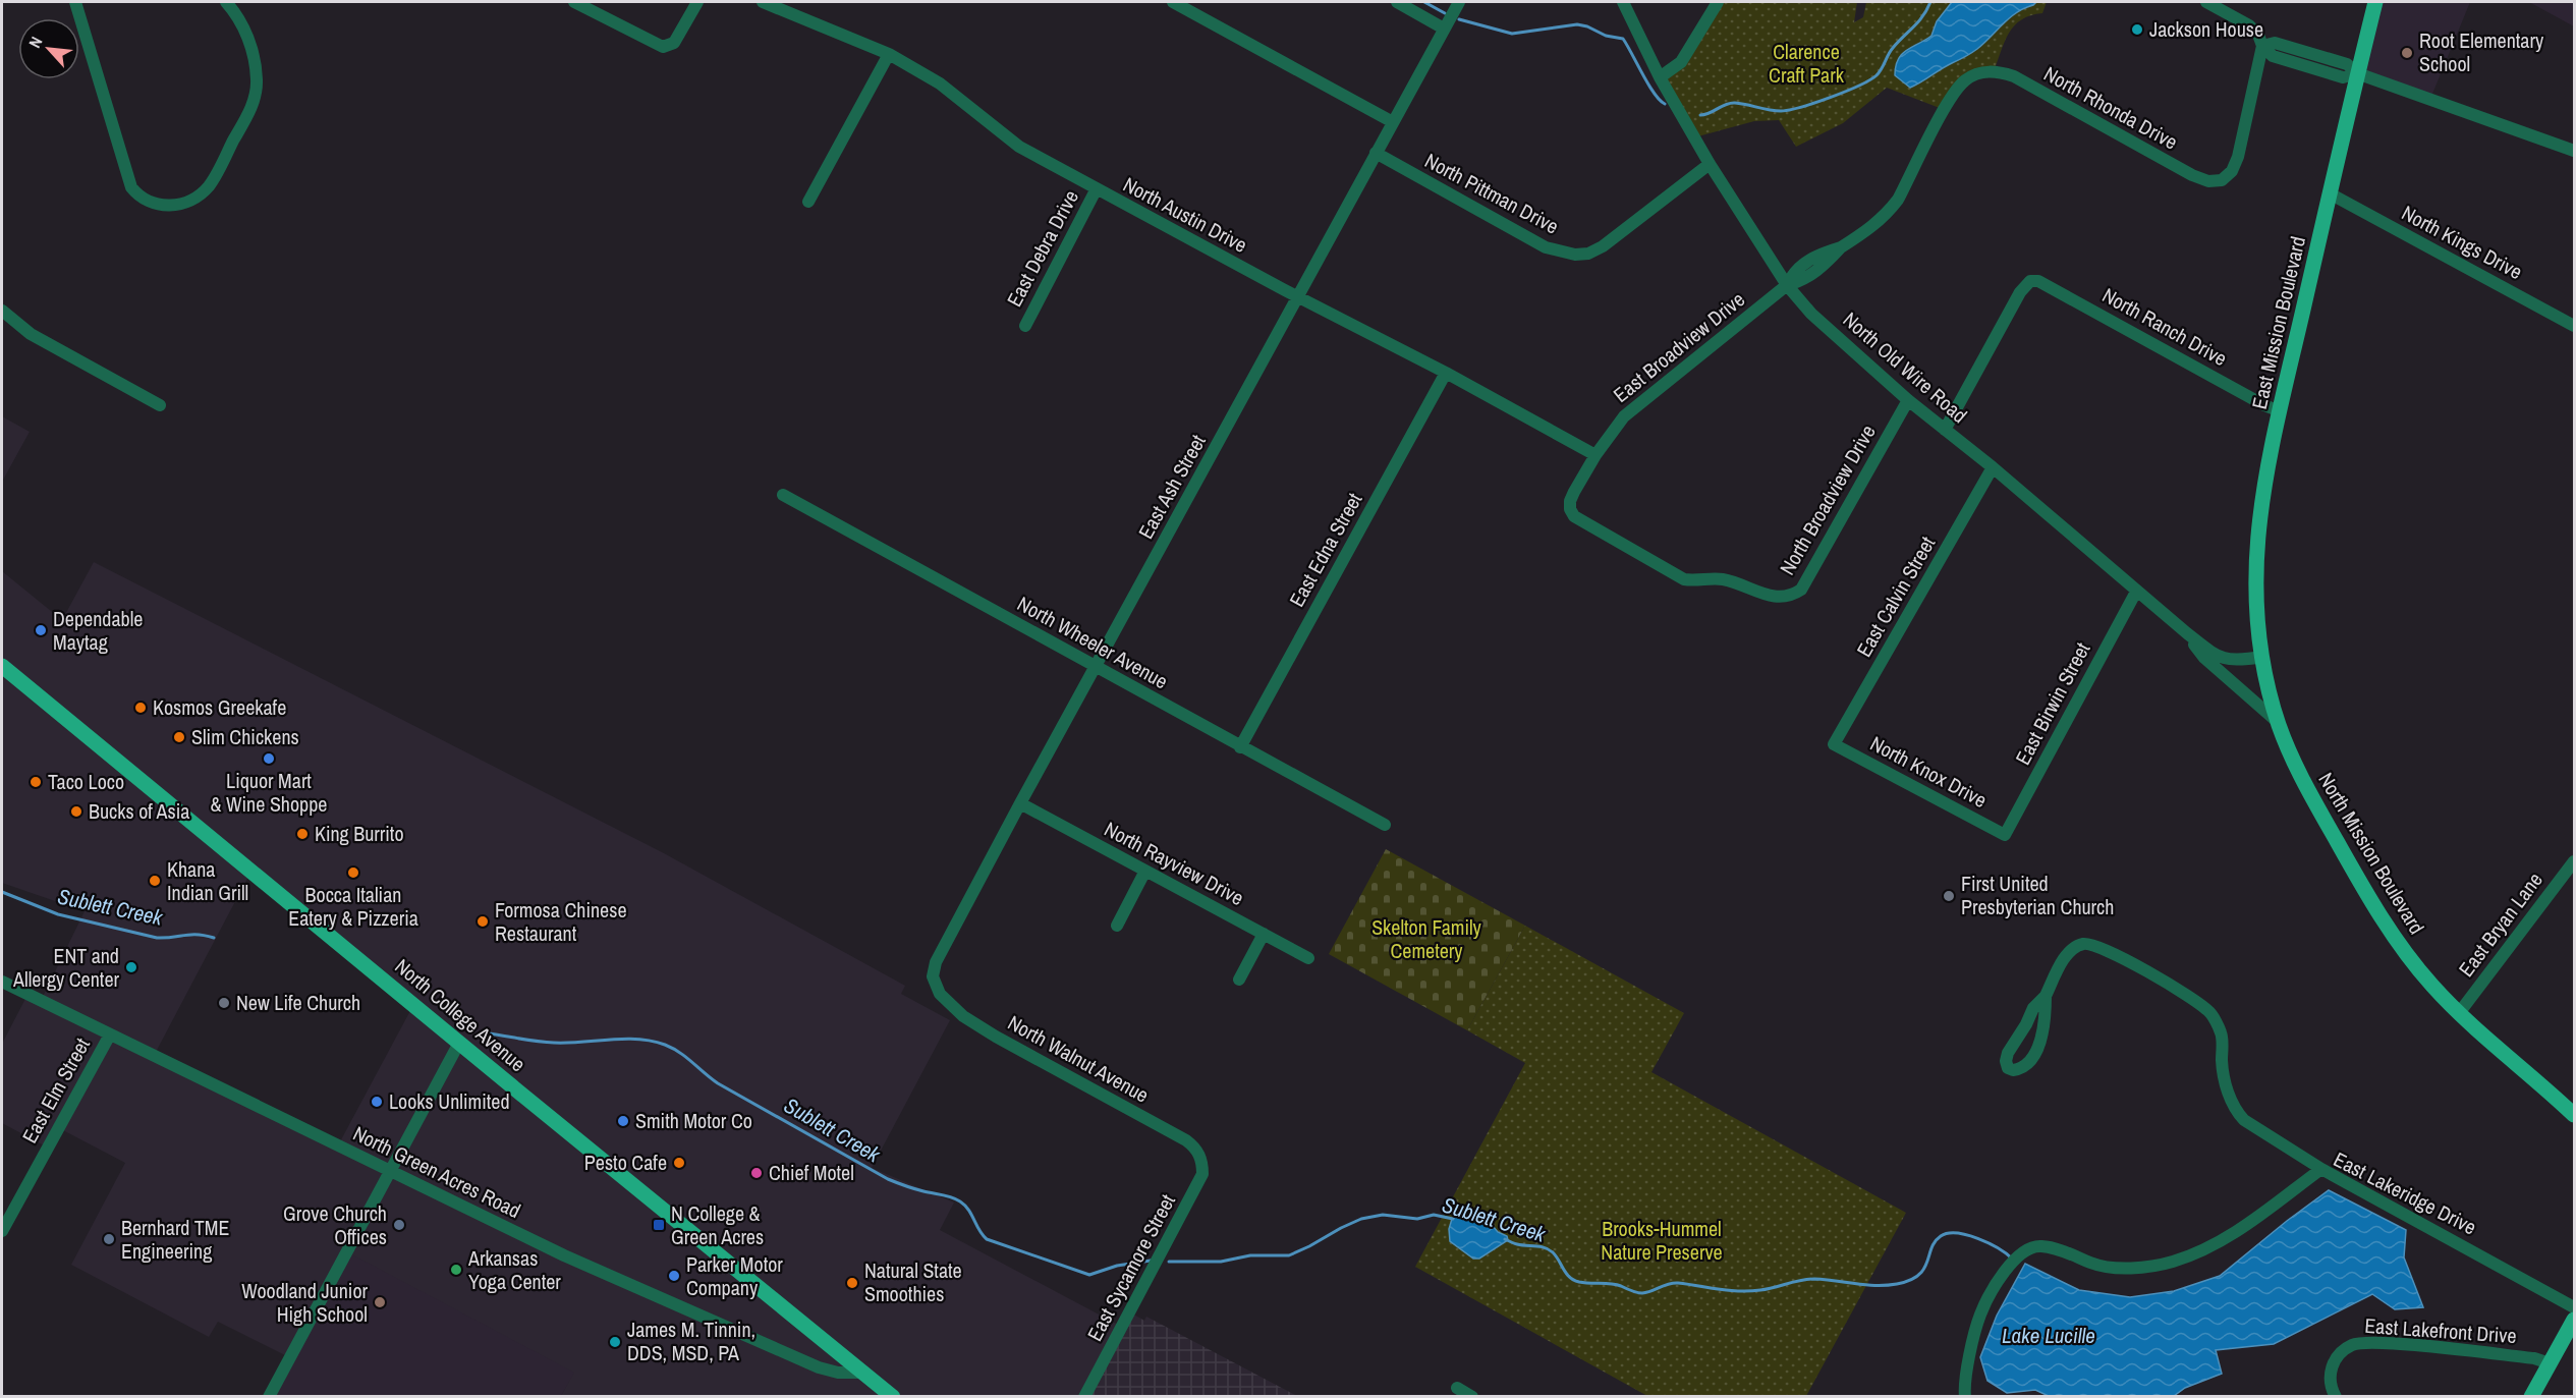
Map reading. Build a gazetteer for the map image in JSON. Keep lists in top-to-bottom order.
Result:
{
  "streets": {
    "main road": ["East Mission Boulevard", "North Mission Boulevard", "North College Avenue"],
    "street": [
      "North Rhonda Drive",
      "North Pittman Drive",
      "North Austin Drive",
      "North Kings Drive",
      "East Debra Drive",
      "North Ranch Drive",
      "East Broadview Drive",
      "North Old Wire Road",
      "East Ash Street",
      "North Broadview Drive",
      "East Edna Street",
      "East Calvin Street",
      "North Wheeler Avenue",
      "East Birwin Street",
      "North Knox Drive",
      "North Rayview Drive",
      "East Bryan Lane",
      "North Walnut Avenue",
      "East Elm Street",
      "North Green Acres Road",
      "East Lakeridge Drive",
      "East Sycamore Street",
      "East Lakefront Drive"
    ]
  },
  "crossings": [
    ["North Rhonda Drive", "East Broadview Drive"],
    ["North Pittman Drive", "North Old Wire Road"],
    ["North Pittman Drive", "East Ash Street"],
    ["North Austin Drive", "East Debra Drive"],
    ["North Austin Drive", "East Broadview Drive"],
    ["North Austin Drive", "East Ash Street"],
    ["North Austin Drive", "East Edna Street"],
    ["North Kings Drive", "East Mission Boulevard"],
    ["East Mission Boulevard", "North Ranch Drive"],
    ["East Mission Boulevard", "North Old Wire Road"],
    ["East Mission Boulevard", "North Mission Boulevard"],
    ["North Ranch Drive", "North Old Wire Road"],
    ["East Broadview Drive", "North Old Wire Road"],
    ["East Broadview Drive", "North Broadview Drive"],
    ["North Old Wire Road", "North Broadview Drive"],
    ["North Old Wire Road", "East Calvin Street"],
    ["North Old Wire Road", "East Birwin Street"],
    ["North Old Wire Road", "North Mission Boulevard"],
    ["East Ash Street", "North Wheeler Avenue"],
    ["East Ash Street", "North Rayview Drive"],
    ["East Ash Street", "North Walnut Avenue"],
    ["East Edna Street", "North Wheeler Avenue"],
    ["East Calvin Street", "North Knox Drive"],
    ["East Birwin Street", "North Knox Drive"],
    ["North Mission Boulevard", "East Bryan Lane"],
    ["North College Avenue", "North Green Acres Road"],
    ["North Walnut Avenue", "East Sycamore Street"],
    ["East Elm Street", "North Green Acres Road"]
  ],
  "water": ["Sublett Creek", "Lake Lucille"],
  "parks": ["Clarence Craft Park", "Skelton Family Cemetery", "Brooks-Hummel Nature Preserve"],
  "places": {
    "other": [
      "Jackson House",
      "Root Elementary School",
      "Dependable Maytag",
      "Kosmos Greekafe",
      "Slim Chickens",
      "Liquor Mart & Wine Shoppe",
      "Taco Loco",
      "Bucks of Asia",
      "King Burrito",
      "Bocca Italian Eatery & Pizzeria",
      "Khana Indian Grill",
      "First United Presbyterian Church",
      "Formosa Chinese Restaurant",
      "ENT and Allergy Center",
      "New Life Church",
      "Looks Unlimited",
      "Smith Motor Co",
      "Pesto Cafe",
      "Chief Motel",
      "Grove Church Offices",
      "Bernhard TME Engineering",
      "Arkansas Yoga Center",
      "Parker Motor Company",
      "Natural State Smoothies",
      "Woodland Junior High School",
      "James M. Tinnin, DDS, MSD, PA"
    ],
    "transit": ["N College & Green Acres"]
  },
  "north": "top left"
}
